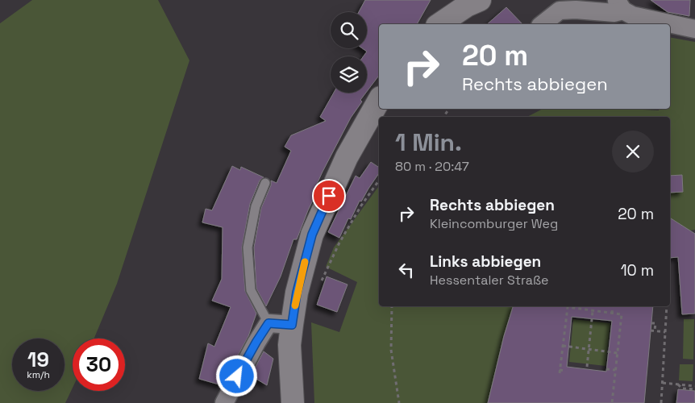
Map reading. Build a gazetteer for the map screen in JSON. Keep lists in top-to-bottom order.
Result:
{
  "page": {
    "turn": ["20 m", "Rechts abbiegen"],
    "heading": ["1 Min.", "80 m · 20:47"],
    "list": [
      {
        "name": "Rechts abbiegen",
        "note": "Kleincomburger Weg",
        "value": "20 m"
      },
      {
        "name": "Links abbiegen",
        "note": "Hessentaler Straße",
        "value": "10 m"
      }
    ],
    "speed": "19 km/h",
    "limit": "30"
  }
}
